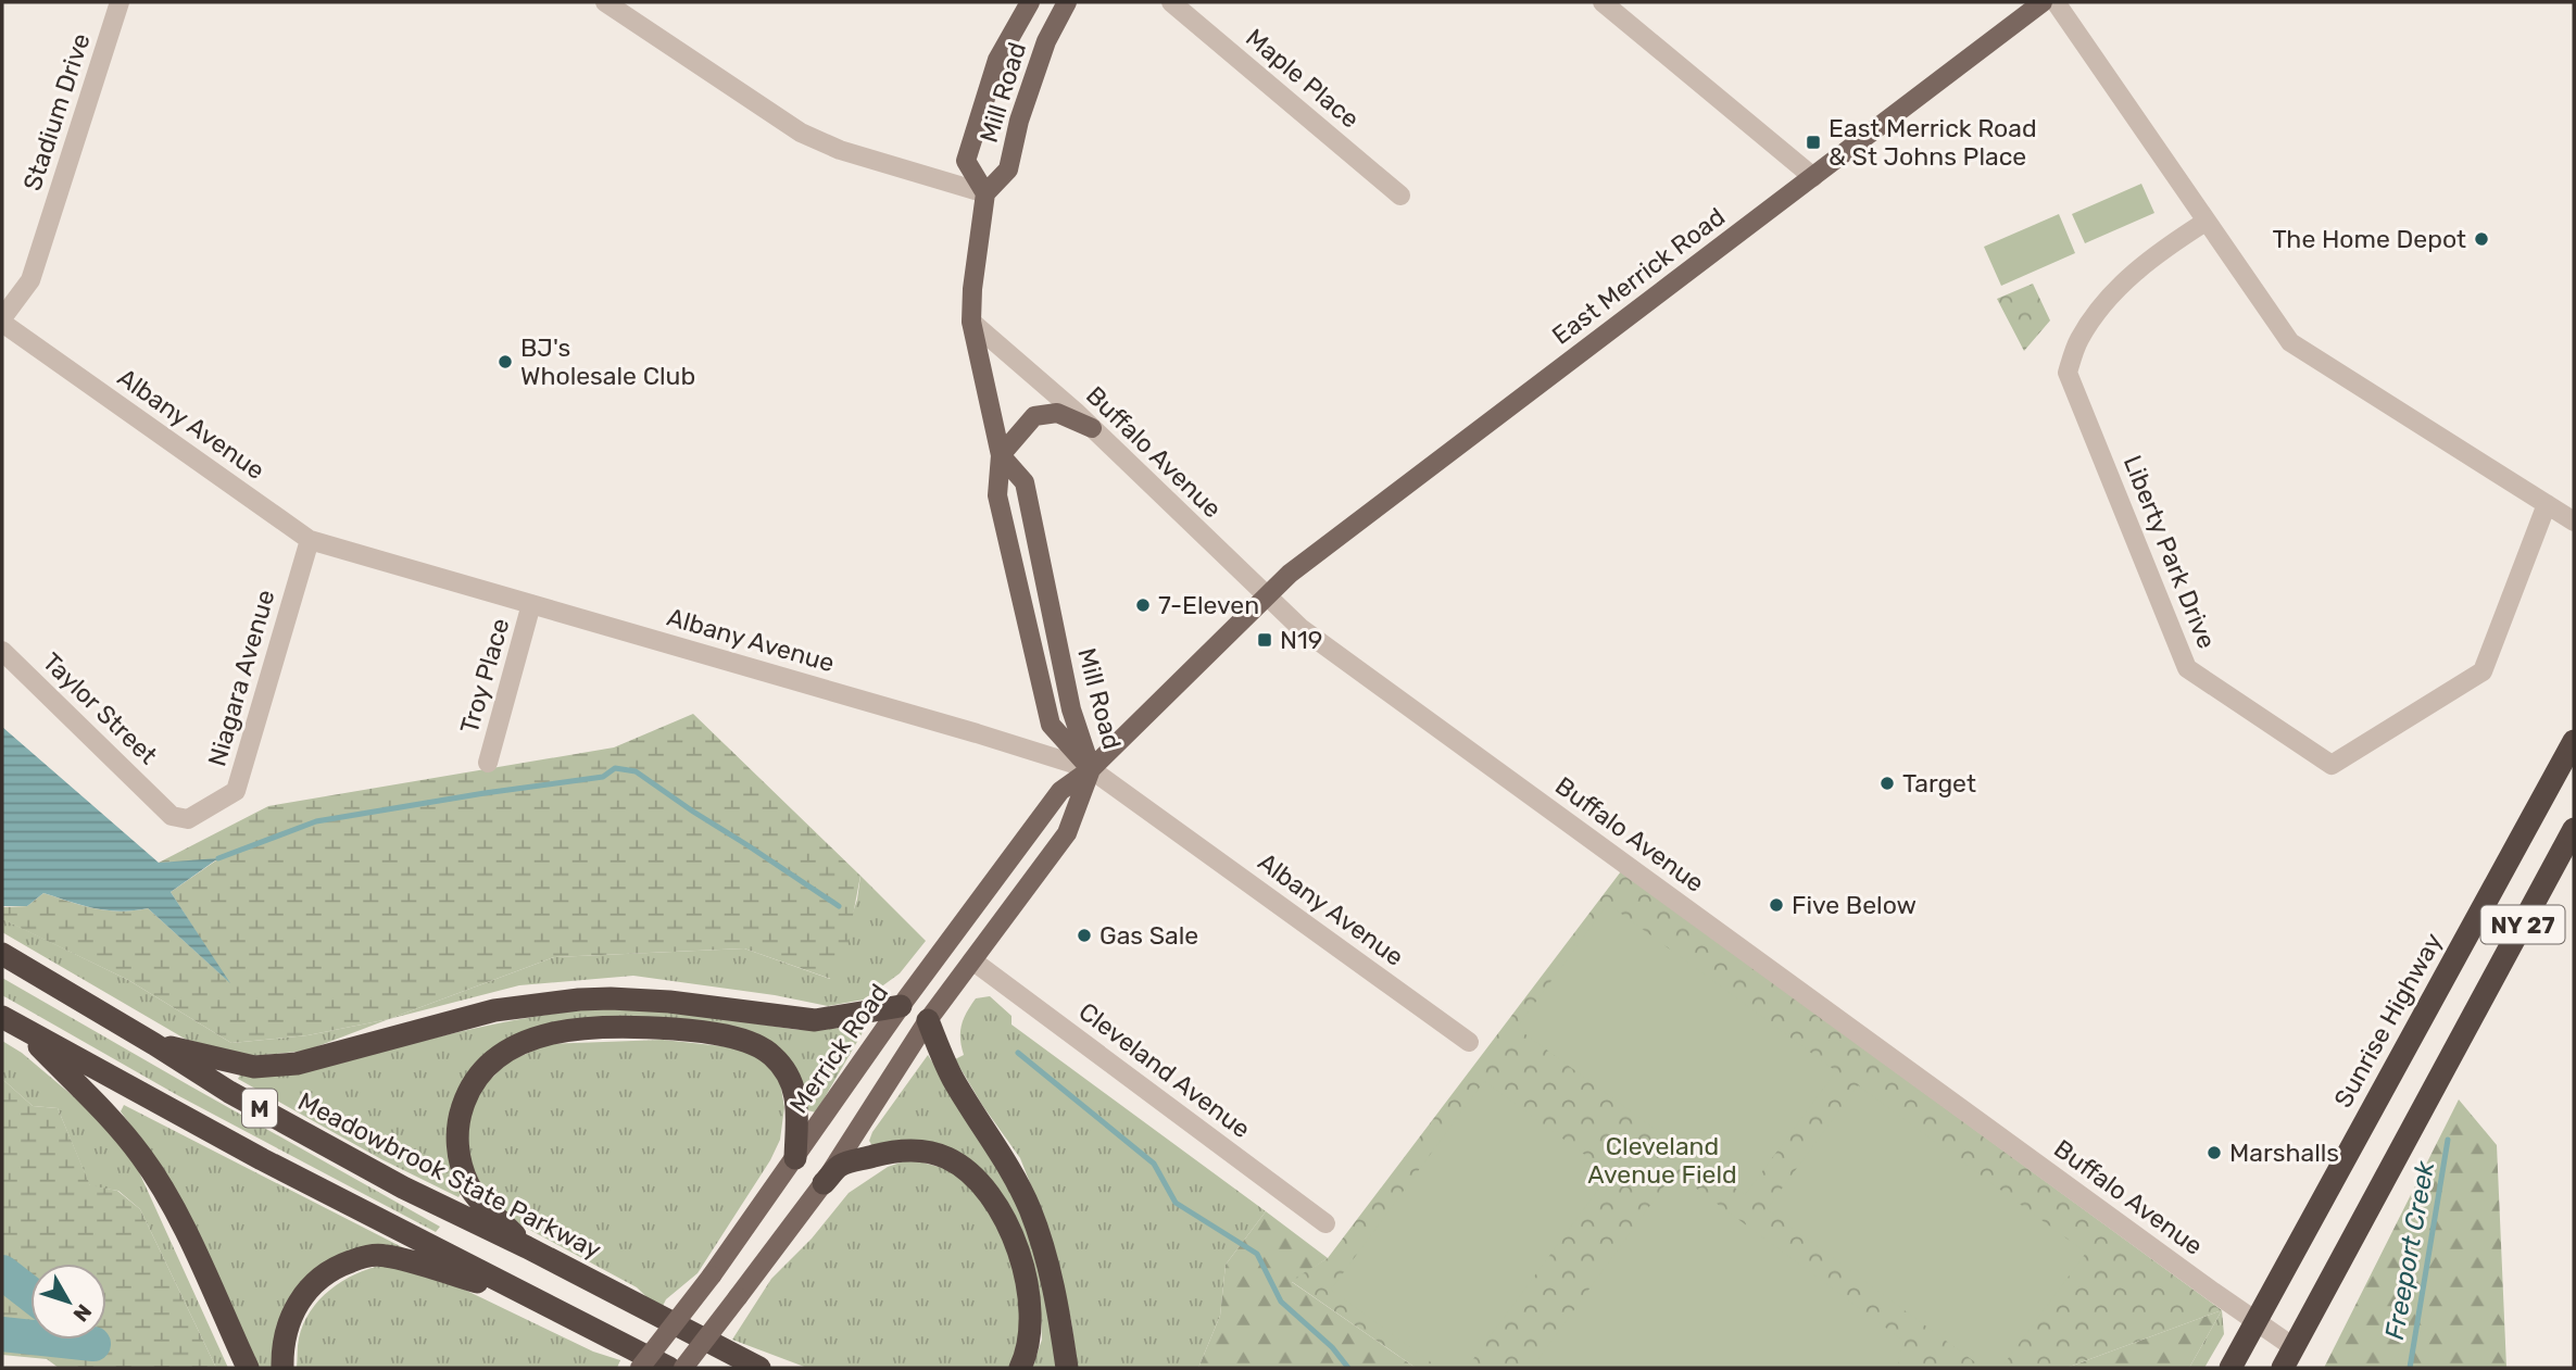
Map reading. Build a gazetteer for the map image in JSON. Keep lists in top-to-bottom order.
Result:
{
  "streets": {
    "highway": [
      "NY 27",
      "Sunrise Highway",
      "M",
      "Meadowbrook State Parkway"
    ],
    "main road": ["Mill Road", "East Merrick Road", "Merrick Road"],
    "street": [
      "Maple Place",
      "Stadium Drive",
      "Albany Avenue",
      "Buffalo Avenue",
      "Liberty Park Drive",
      "Troy Place",
      "Niagara Avenue",
      "Taylor Street",
      "Cleveland Avenue"
    ]
  },
  "crossings": [
    ["Mill Road", "Albany Avenue"],
    ["Mill Road", "Buffalo Avenue"],
    ["Mill Road", "Merrick Road"],
    ["Stadium Drive", "Albany Avenue"],
    ["East Merrick Road", "Buffalo Avenue"],
    ["East Merrick Road", "Merrick Road"],
    ["Albany Avenue", "Troy Place"],
    ["Albany Avenue", "Niagara Avenue"],
    ["Albany Avenue", "Merrick Road"],
    ["Buffalo Avenue", "NY 27"],
    ["Buffalo Avenue", "Sunrise Highway"],
    ["Buffalo Avenue", "Merrick Road"],
    ["Niagara Avenue", "Taylor Street"],
    ["Merrick Road", "Cleveland Avenue"]
  ],
  "water": ["Freeport Creek"],
  "parks": ["Cleveland Avenue Field"],
  "places": {
    "transit": ["East Merrick Road & St Johns Place", "N19"],
    "other": [
      "The Home Depot",
      "BJ's Wholesale Club",
      "7-Eleven",
      "Target",
      "Five Below",
      "Gas Sale",
      "Marshalls"
    ]
  },
  "north": "bottom right"
}
